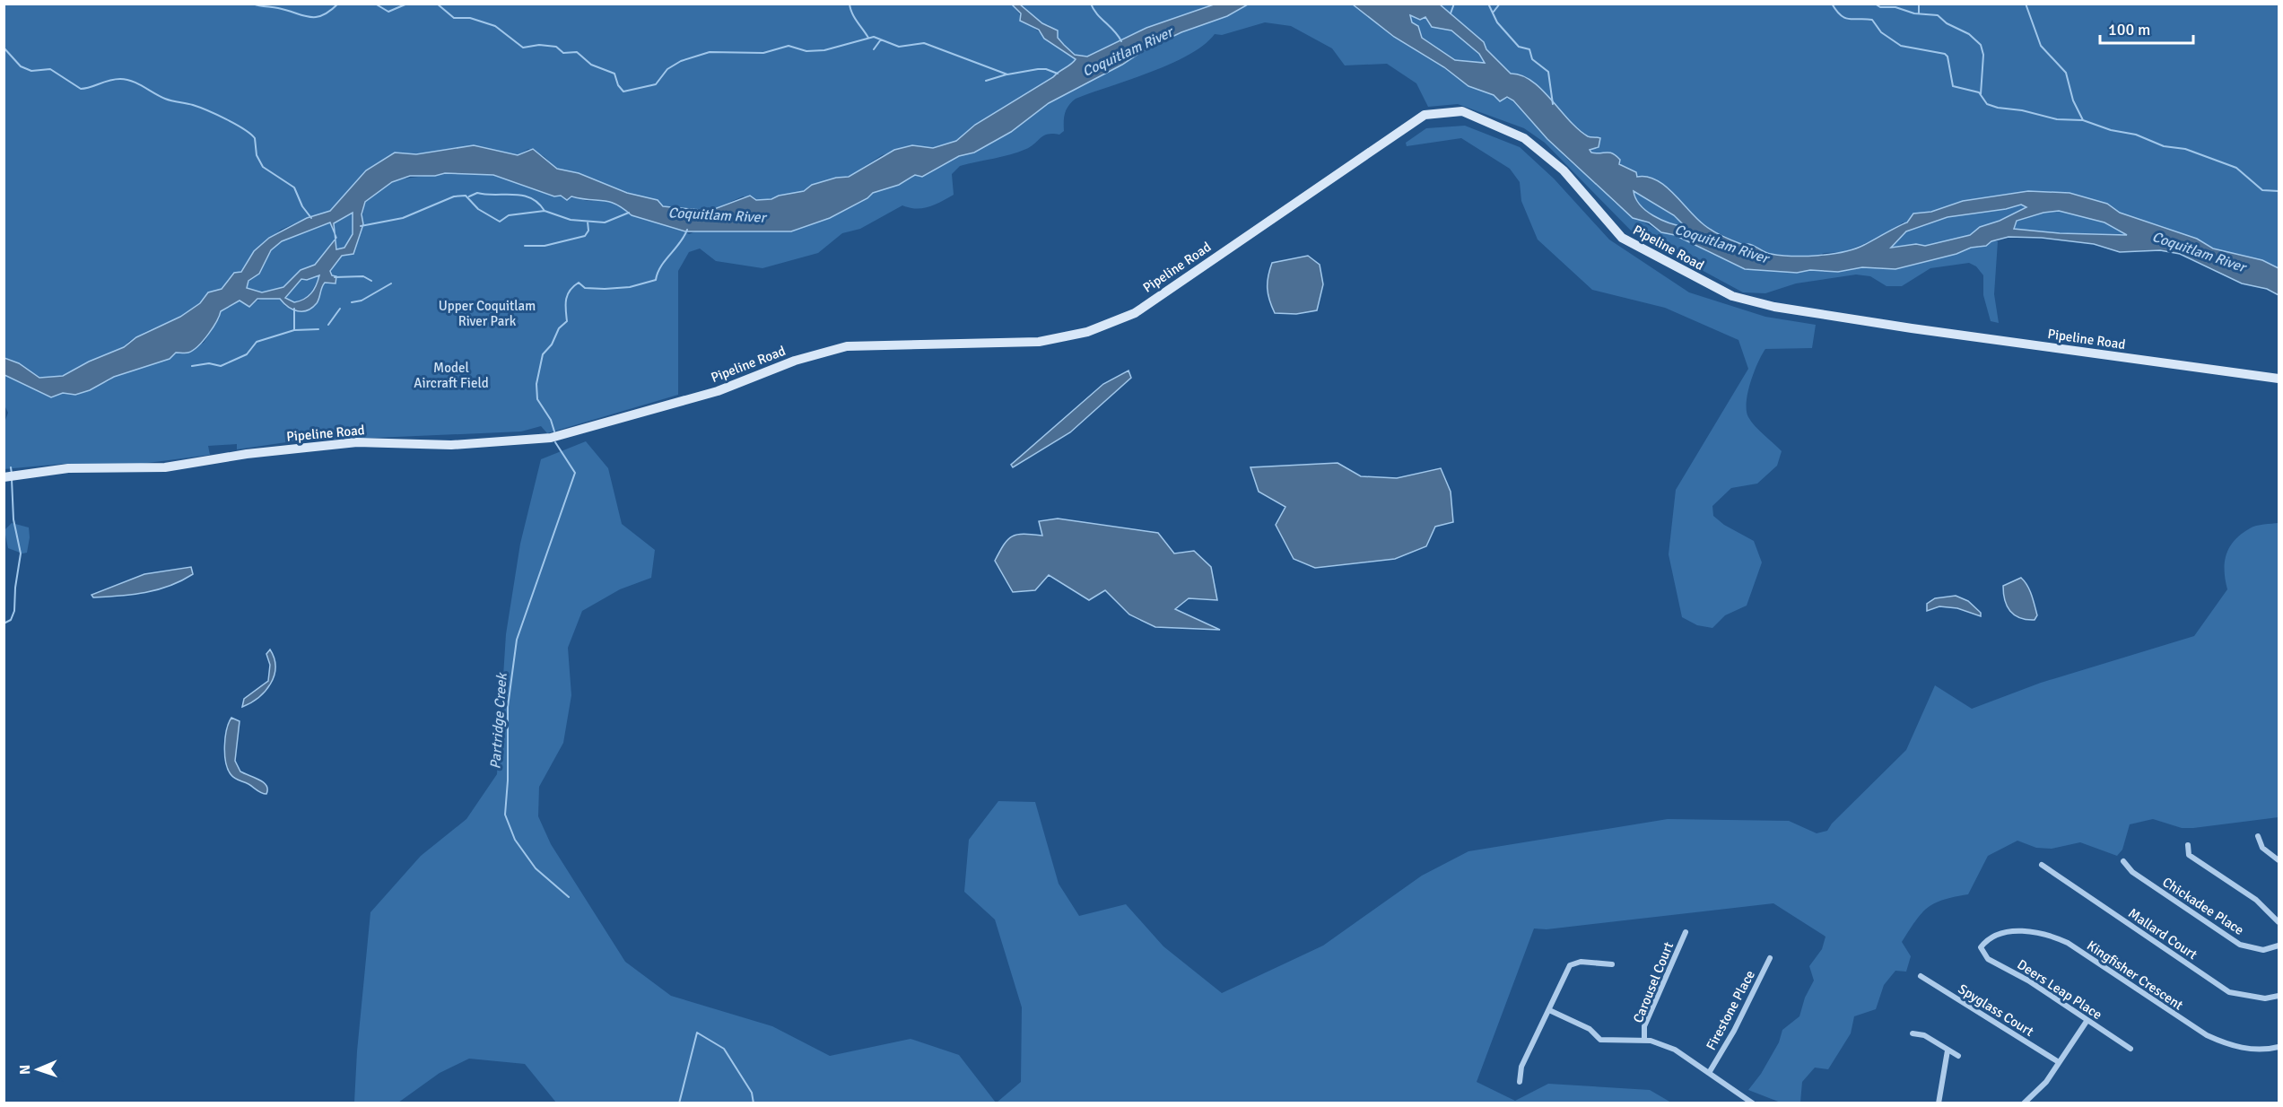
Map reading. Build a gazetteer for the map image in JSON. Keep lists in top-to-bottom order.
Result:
{
  "streets": {
    "street": [
      "Pipeline Road",
      "Chickadee Place",
      "Mallard Court",
      "Kingfisher Crescent",
      "Carousel Court",
      "Deers Leap Place",
      "Firestone Place",
      "Spyglass Court"
    ]
  },
  "crossings": [
    ["Kingfisher Crescent", "Deers Leap Place"]
  ],
  "water": ["Coquitlam River", "Partridge Creek"],
  "parks": ["Upper Coquitlam River Park", "Model Aircraft Field"],
  "scale_bar": "100 m",
  "north": "left"
}
